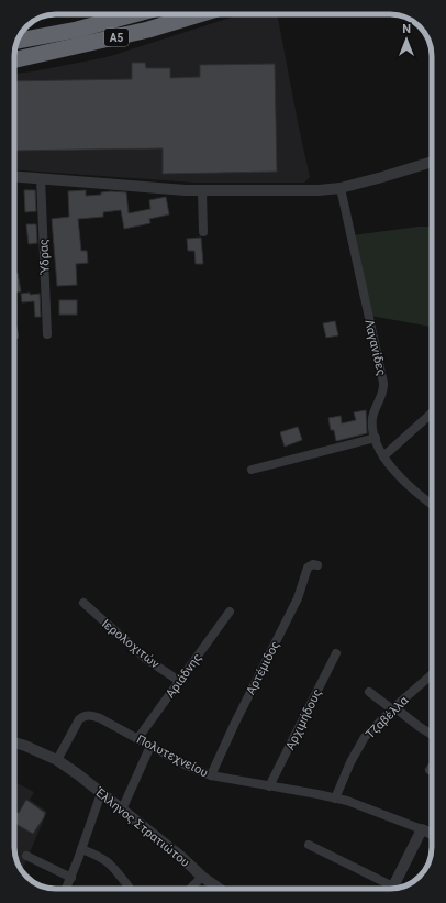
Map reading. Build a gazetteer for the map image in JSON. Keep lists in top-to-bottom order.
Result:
{
  "streets": {
    "highway": ["Α5"],
    "street": [
      "Ύδρας",
      "Λαγανίδες",
      "Ιερολοχιτών",
      "Αρτέμιδος",
      "Αριάδνης",
      "Τζαβέλλα",
      "Αρχιμήδους",
      "Πολυτεχνείου",
      "Έλληνος Στρατιώτου"
    ]
  },
  "crossings": [
    ["Ιερολοχιτών", "Αριάδνης"],
    ["Αρτέμιδος", "Πολυτεχνείου"],
    ["Αριάδνης", "Πολυτεχνείου"],
    ["Τζαβέλλα", "Πολυτεχνείου"],
    ["Αρχιμήδους", "Πολυτεχνείου"],
    ["Πολυτεχνείου", "Έλληνος Στρατιώτου"]
  ],
  "north": "top"
}
